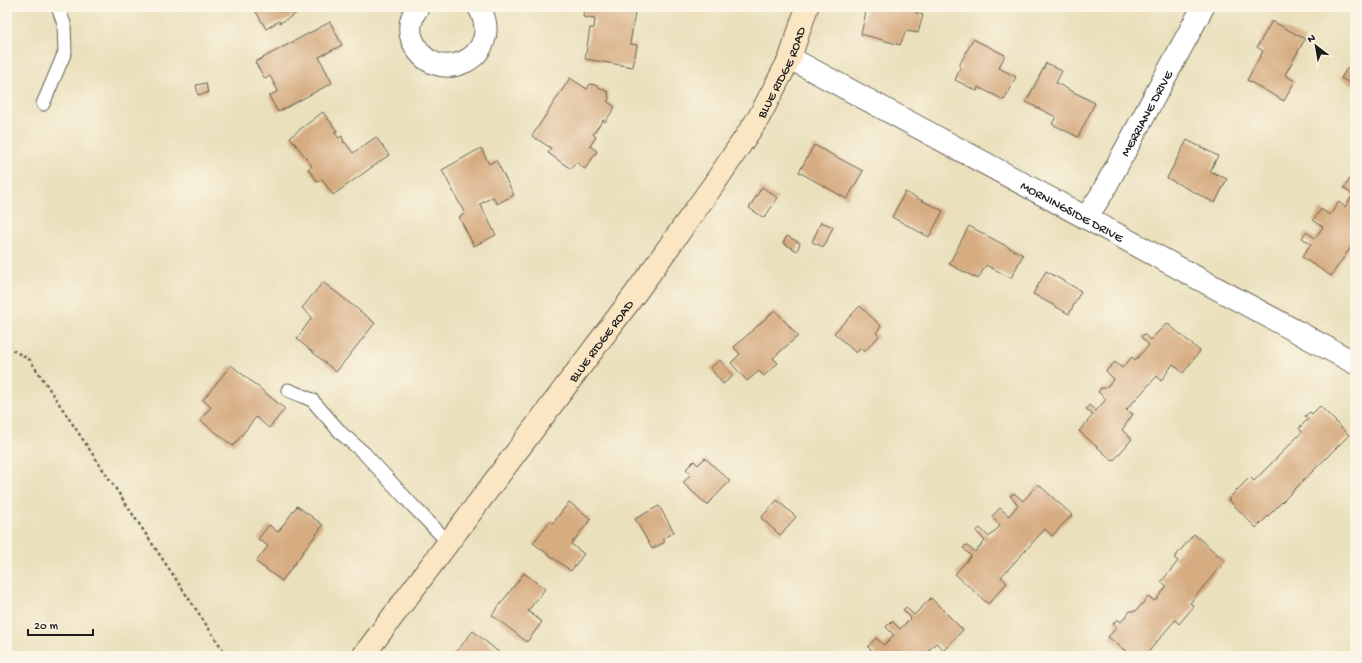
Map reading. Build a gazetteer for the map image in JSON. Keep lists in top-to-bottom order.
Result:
{
  "streets": {
    "main road": ["BLUE RIDGE ROAD"],
    "street": ["MERRIANE DRIVE", "MORNINGSIDE DRIVE"]
  },
  "crossings": [
    ["BLUE RIDGE ROAD", "MORNINGSIDE DRIVE"],
    ["MERRIANE DRIVE", "MORNINGSIDE DRIVE"]
  ],
  "scale_bar": "20 m",
  "north": "top left"
}
